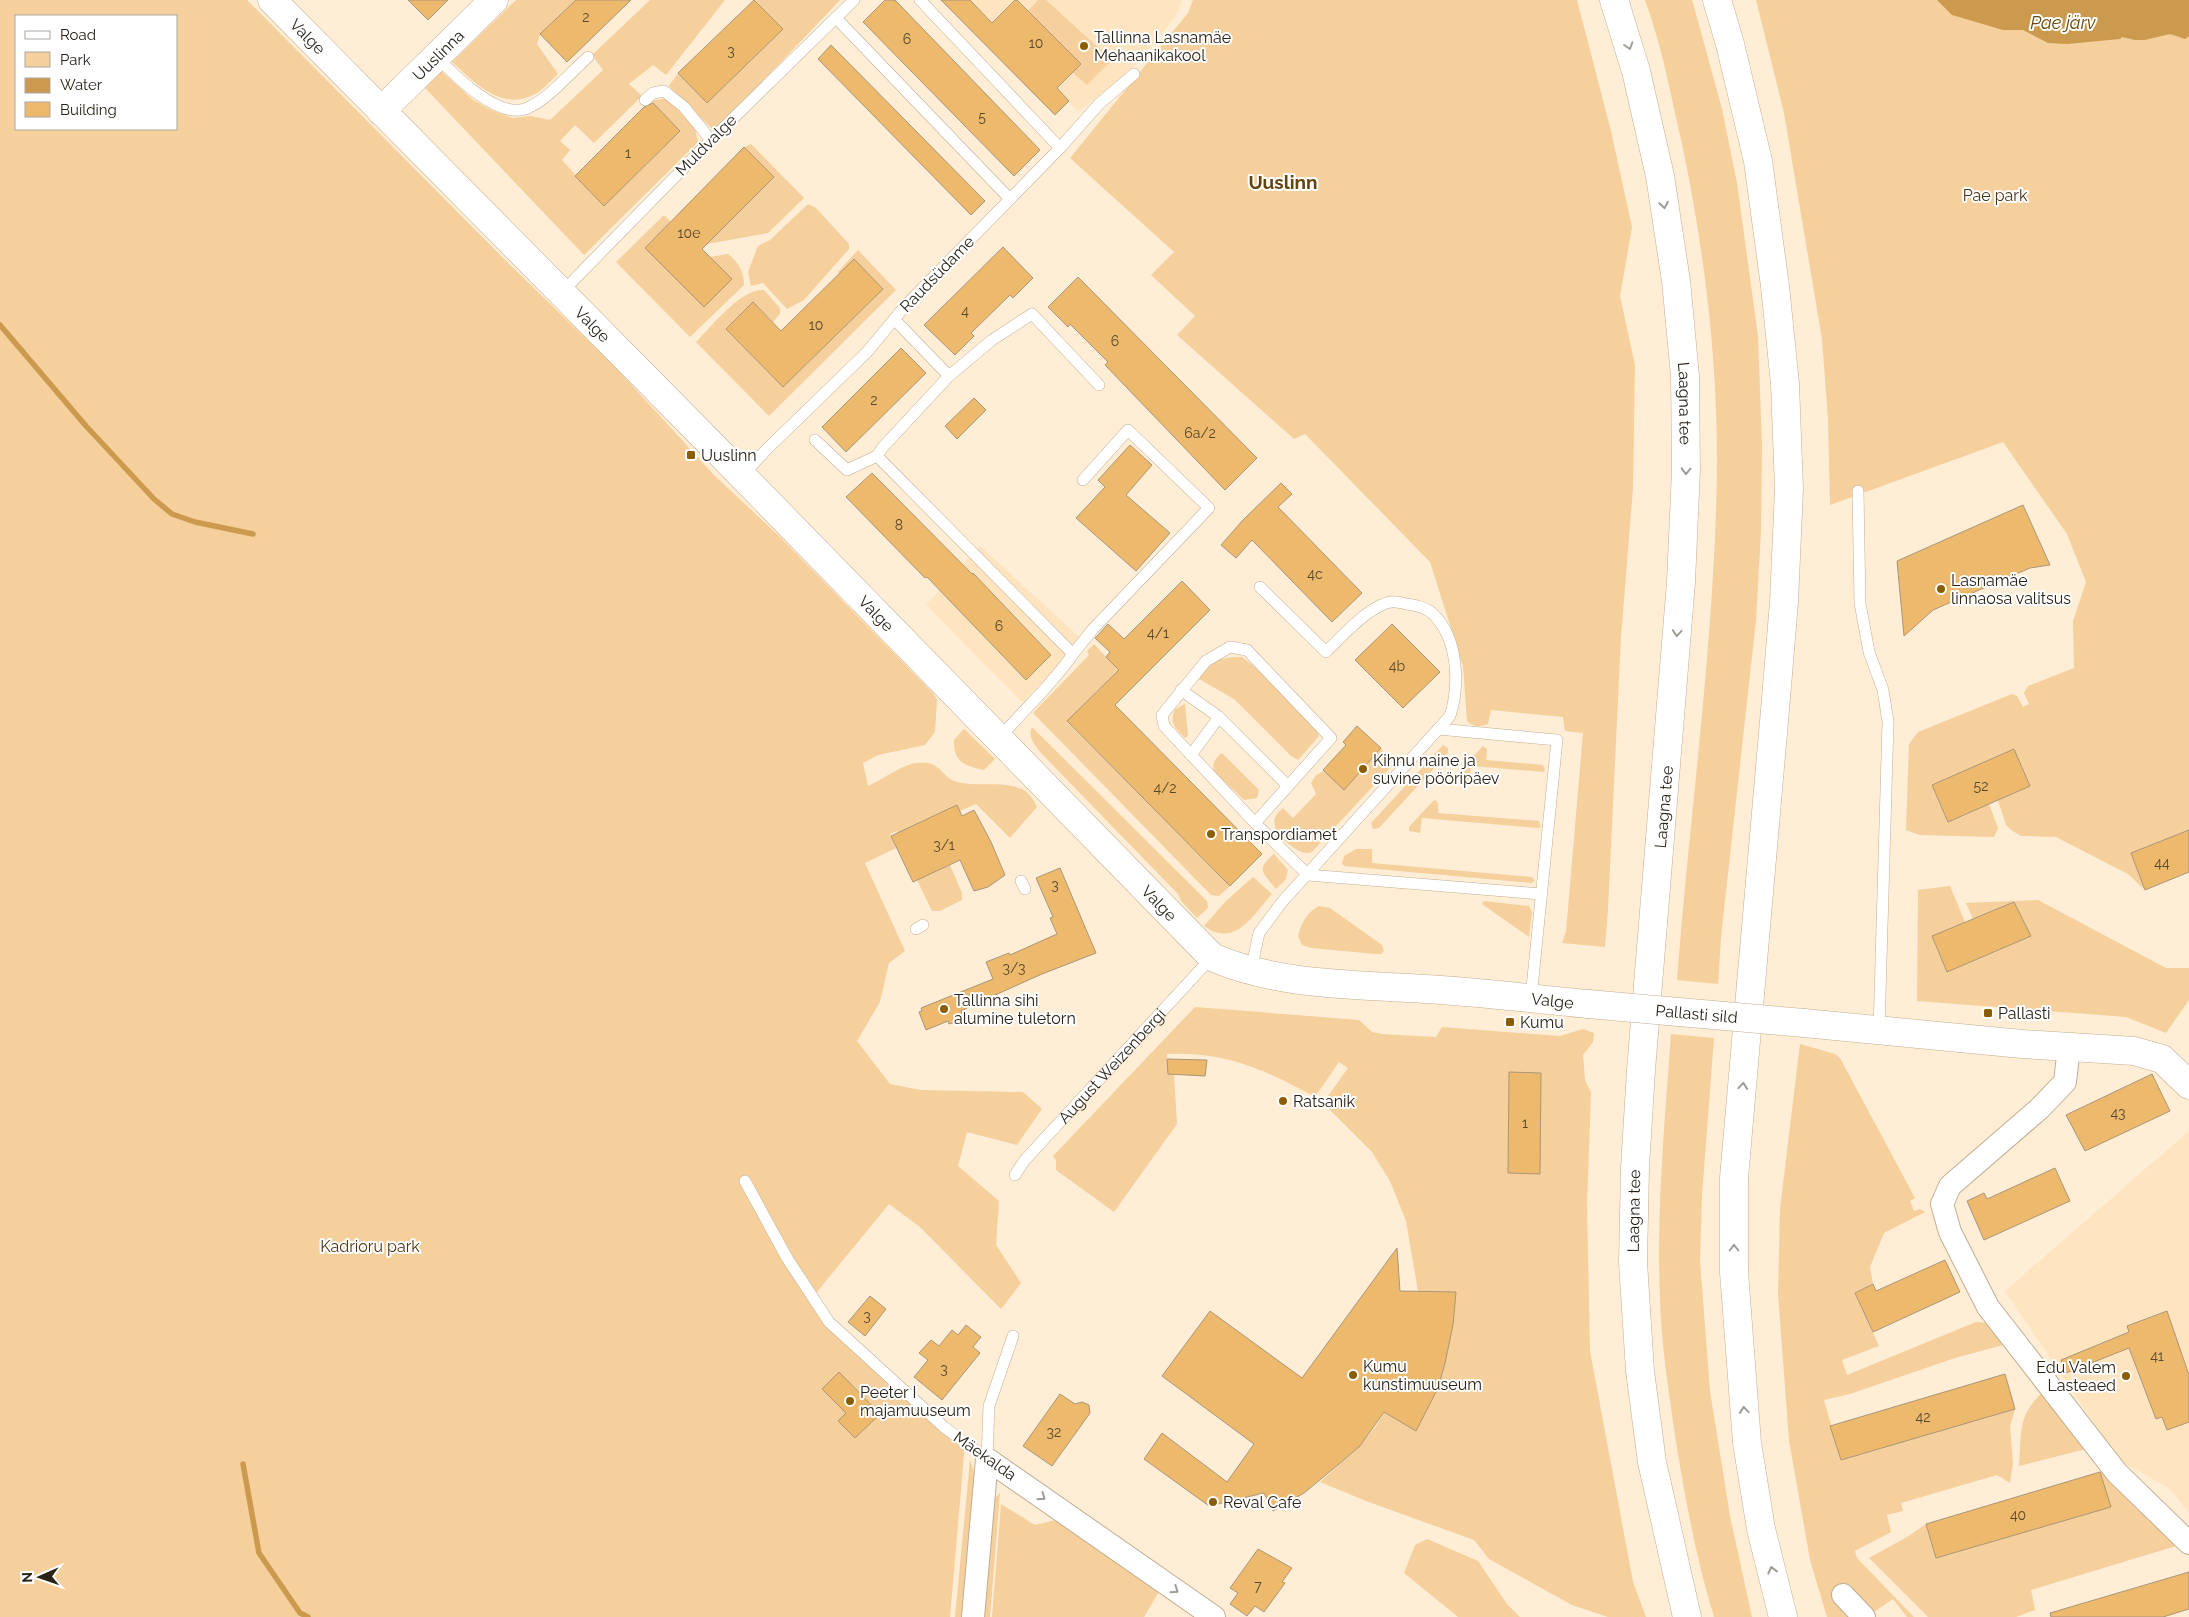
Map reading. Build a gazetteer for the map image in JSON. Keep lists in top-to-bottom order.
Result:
{
  "streets": {
    "main road": [
      "Valge",
      "Uuslinna",
      "Laagna tee",
      "Pallasti sild"
    ],
    "street": ["Mäekalda"],
    "lane": ["Muldvalge", "Raudsüdame", "August Weizenbergi"]
  },
  "crossings": [
    ["Valge", "Uuslinna"],
    ["Valge", "Muldvalge"],
    ["Valge", "Raudsüdame"],
    ["Valge", "Pallasti sild"],
    ["Valge", "August Weizenbergi"]
  ],
  "one_way": ["Mäekalda"],
  "districts": ["Uuslinn"],
  "water": ["Pae järv"],
  "parks": ["Pae park", "Kadrioru park"],
  "places": {
    "other": [
      "Tallinna Lasnamäe Mehaanikakool",
      "Lasnamäe linnaosa valitsus",
      "Kihnu naine ja suvine pööripäev",
      "Transpordiamet",
      "Tallinna sihi alumine tuletorn",
      "Ratsanik",
      "Kumu kunstimuuseum",
      "Edu Valem Lasteaed",
      "Peeter I majamuuseum",
      "Reval Cafe"
    ],
    "transit": ["Uuslinn", "Pallasti", "Kumu"]
  },
  "house_numbers": [
    "2",
    "6",
    "10",
    "3",
    "5",
    "1",
    "10e",
    "4",
    "10",
    "6",
    "2",
    "6a/2",
    "8",
    "4c",
    "6",
    "4/1",
    "4b",
    "52",
    "4/2",
    "3/1",
    "44",
    "3",
    "3/3",
    "43",
    "1",
    "3",
    "41",
    "3",
    "42",
    "32",
    "40",
    "7"
  ],
  "legend": [
    "Road",
    "Park",
    "Water",
    "Building"
  ],
  "north": "left"
}
